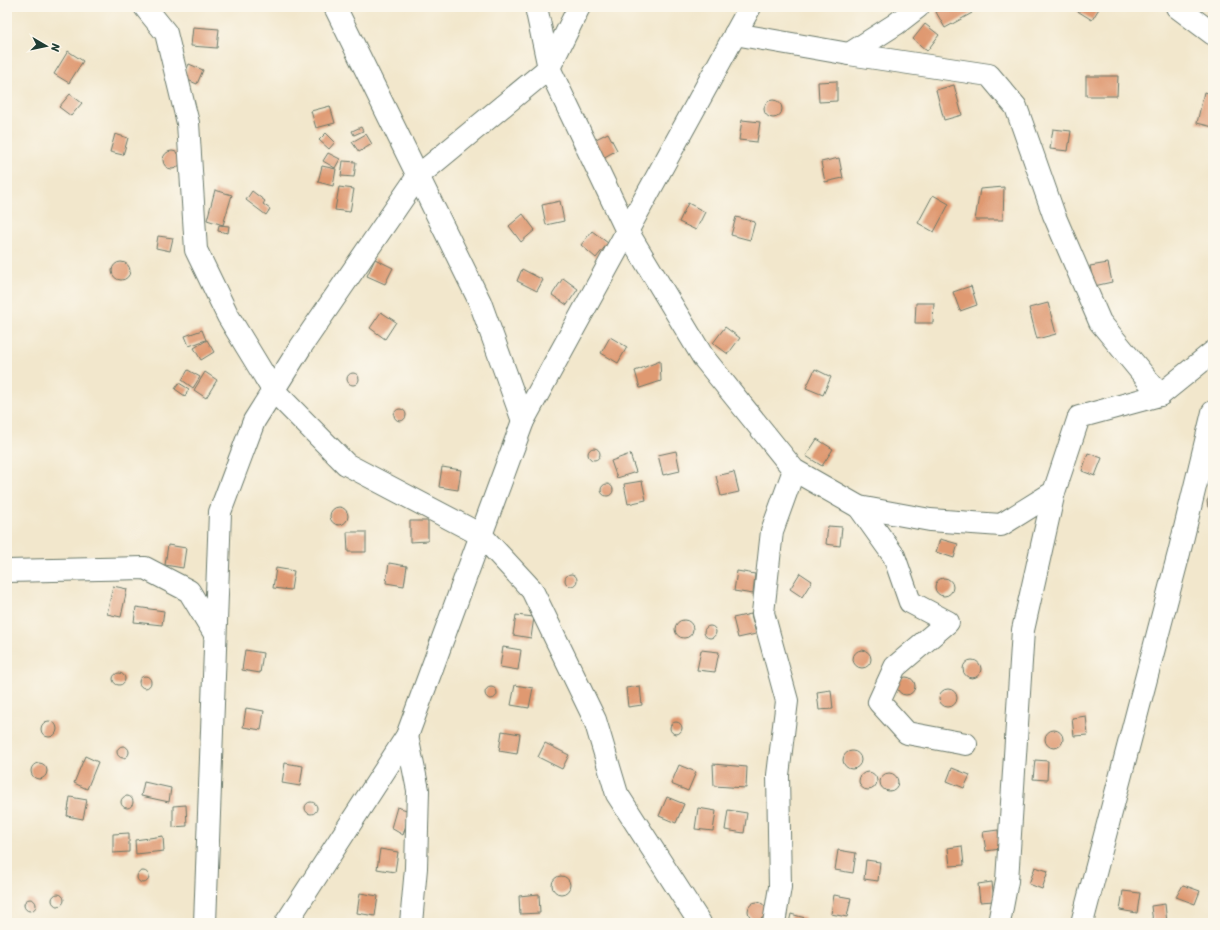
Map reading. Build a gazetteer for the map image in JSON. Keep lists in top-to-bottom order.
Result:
{
  "north": "right"
}
